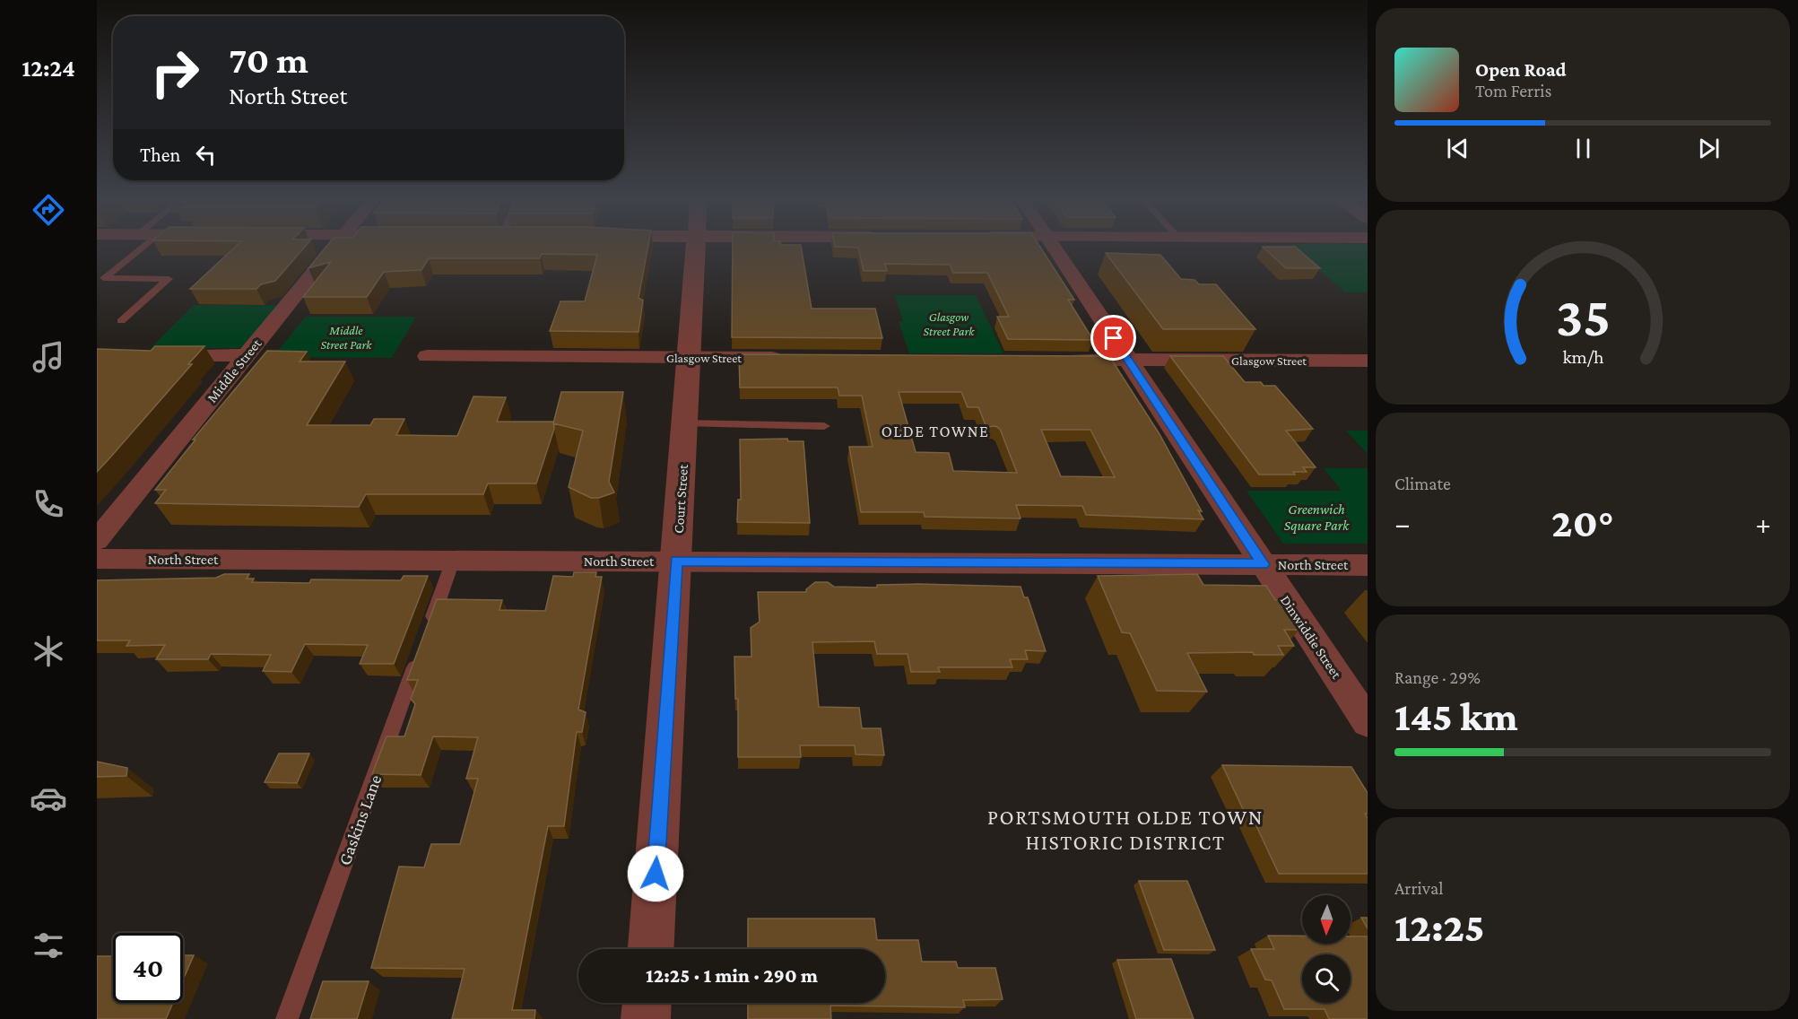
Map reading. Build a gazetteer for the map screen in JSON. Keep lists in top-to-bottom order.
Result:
{
  "streets": {
    "street": [
      "Glasgow Street",
      "Middle Street",
      "Court Street",
      "North Street",
      "Dinwiddie Street"
    ],
    "lane": ["Gaskins Lane"]
  },
  "crossings": [
    ["Glasgow Street", "Court Street"],
    ["Glasgow Street", "Dinwiddie Street"],
    ["Court Street", "North Street"],
    ["North Street", "Dinwiddie Street"],
    ["North Street", "Gaskins Lane"]
  ],
  "districts": ["OLDE TOWNE", "PORTSMOUTH OLDE TOWN HISTORIC DISTRICT"],
  "parks": ["Glasgow Street Park", "Middle Street Park", "Greenwich Square Park"],
  "north": "bottom",
  "page": {
    "tabs": "12:24",
    "turn": ["70 m", "North Street"],
    "song": ["Open Road", "Tom Ferris"],
    "then": "Then",
    "tile": [
      "Climate",
      ["Range · 29%", "145 km"],
      ["Arrival", "12:25"]
    ],
    "heat": ["−", "20°", "+"],
    "limit": "40",
    "trip": "12:25 · 1 min · 290 m",
    "gauge": ["35", "km/h"]
  }
}
